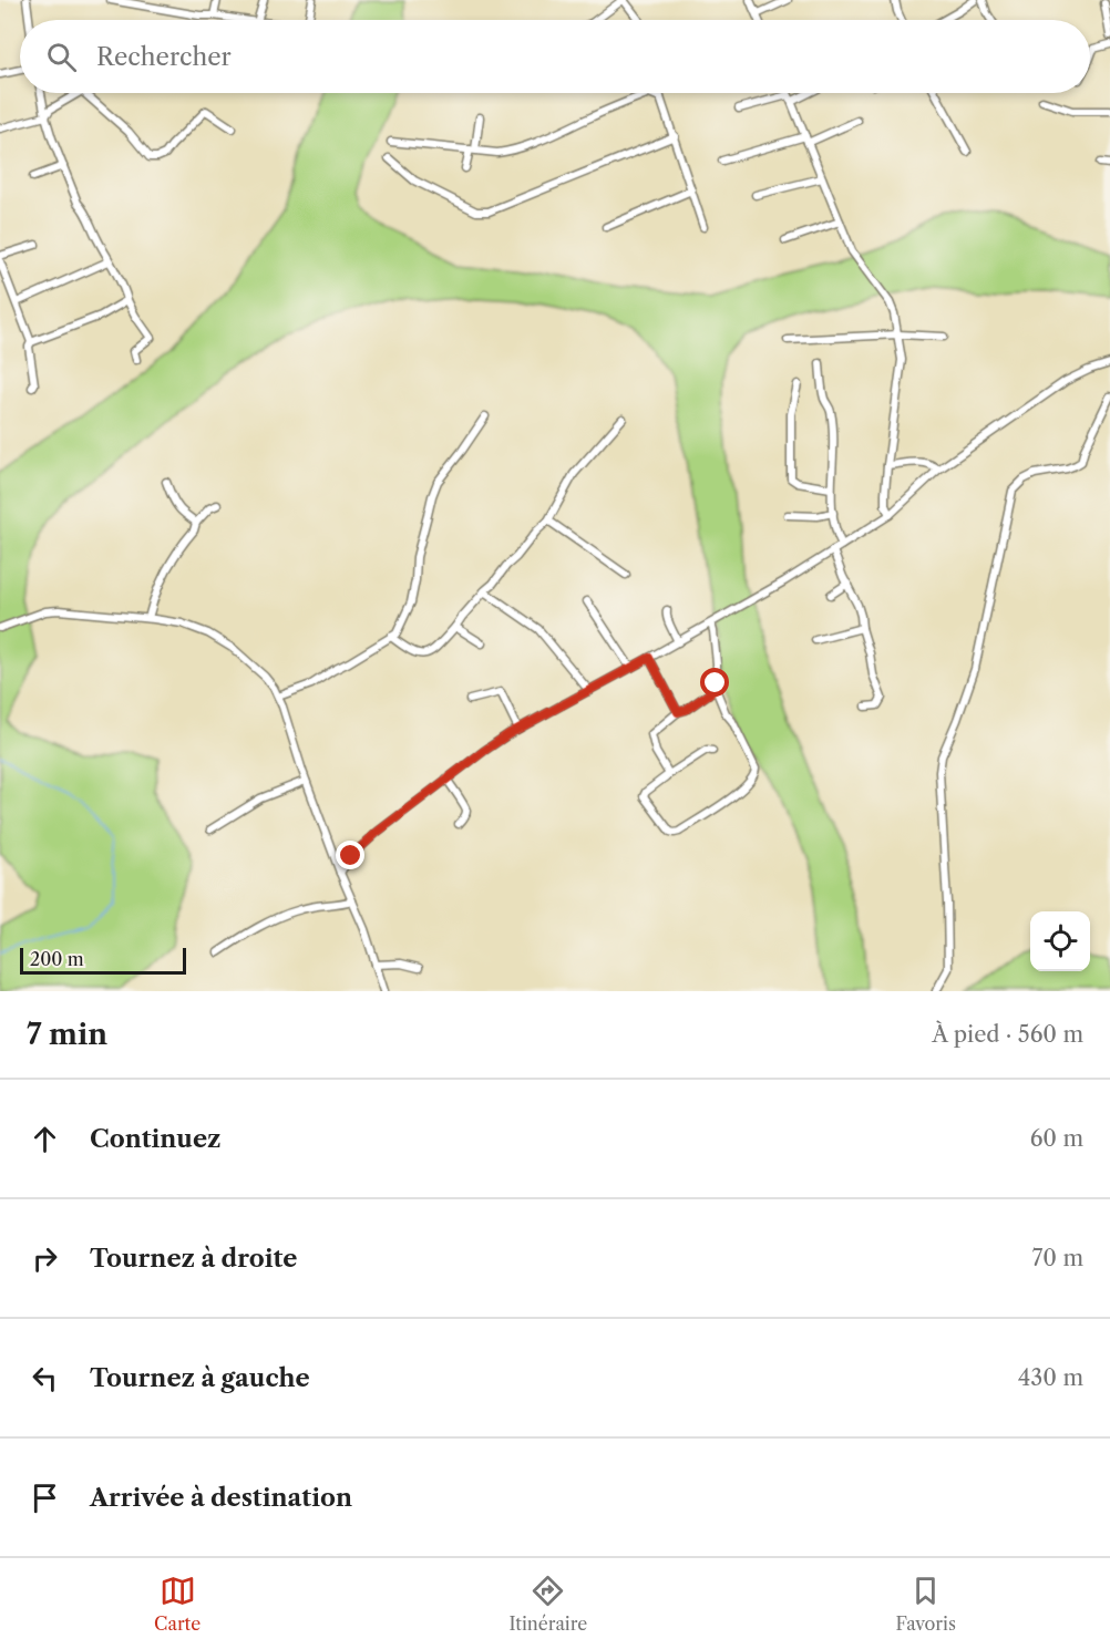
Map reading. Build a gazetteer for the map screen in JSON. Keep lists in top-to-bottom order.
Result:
{
  "scale_bar": "200 m",
  "page": {
    "search": "Rechercher",
    "scale": "200 m",
    "heading": ["7 min", "À pied · 560 m"],
    "list": [
      ["Continuez", "60 m"],
      ["Tournez à droite", "70 m"],
      ["Tournez à gauche", "430 m"],
      "Arrivée à destination"
    ],
    "nav": ["Carte", "Itinéraire", "Favoris"]
  }
}
